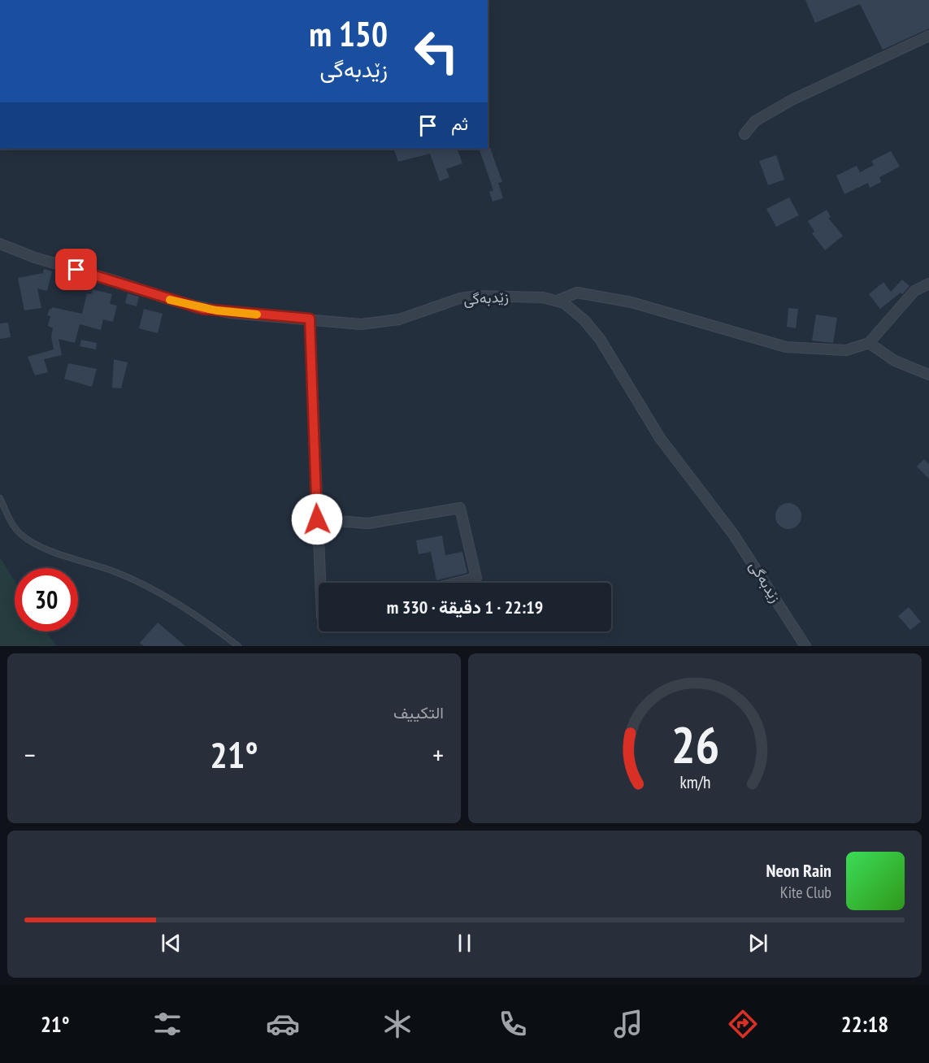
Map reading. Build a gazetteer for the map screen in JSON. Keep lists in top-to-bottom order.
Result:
{
  "streets": {
    "street": ["زێدبەگی"]
  },
  "page": {
    "turn": ["150 m", "زێدبەگی"],
    "then": "ثم",
    "limit": "30",
    "trip": "22:19 · 1 دقيقة · 330 m",
    "tile": "التكييف",
    "heat": ["−", "21°", "+"],
    "song": ["Neon Rain", "Kite Club"],
    "tabs": ["22:18", "21°"],
    "gauge": ["26", "km/h"]
  }
}
